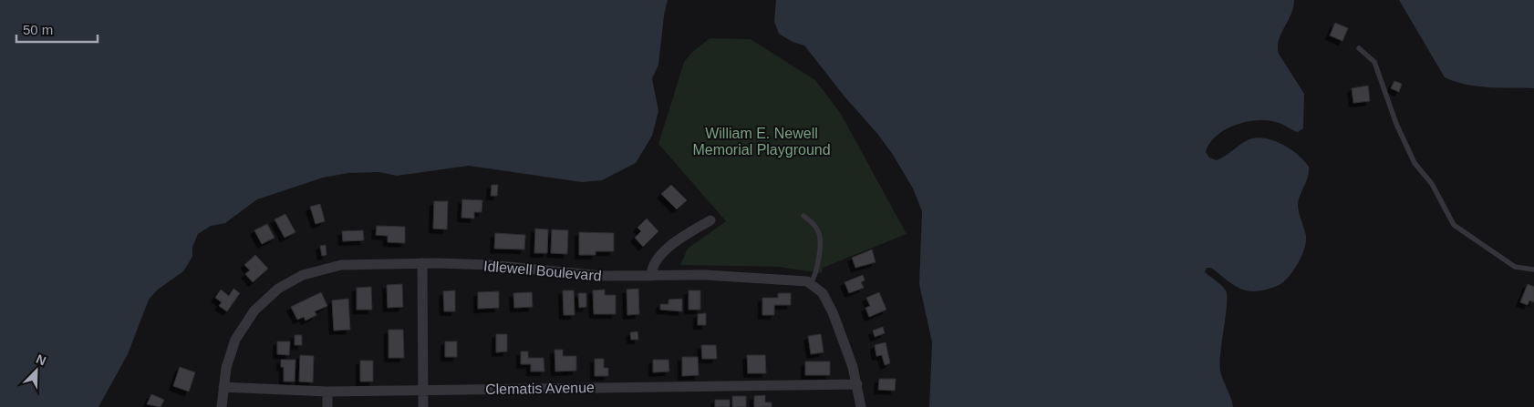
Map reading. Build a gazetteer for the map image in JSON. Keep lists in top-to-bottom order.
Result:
{
  "streets": {
    "street": ["Idlewell Boulevard", "Clematis Avenue"]
  },
  "crossings": [
    ["Idlewell Boulevard", "Clematis Avenue"]
  ],
  "parks": ["William E. Newell Memorial Playground"],
  "scale_bar": "50 m",
  "north": "top right"
}
